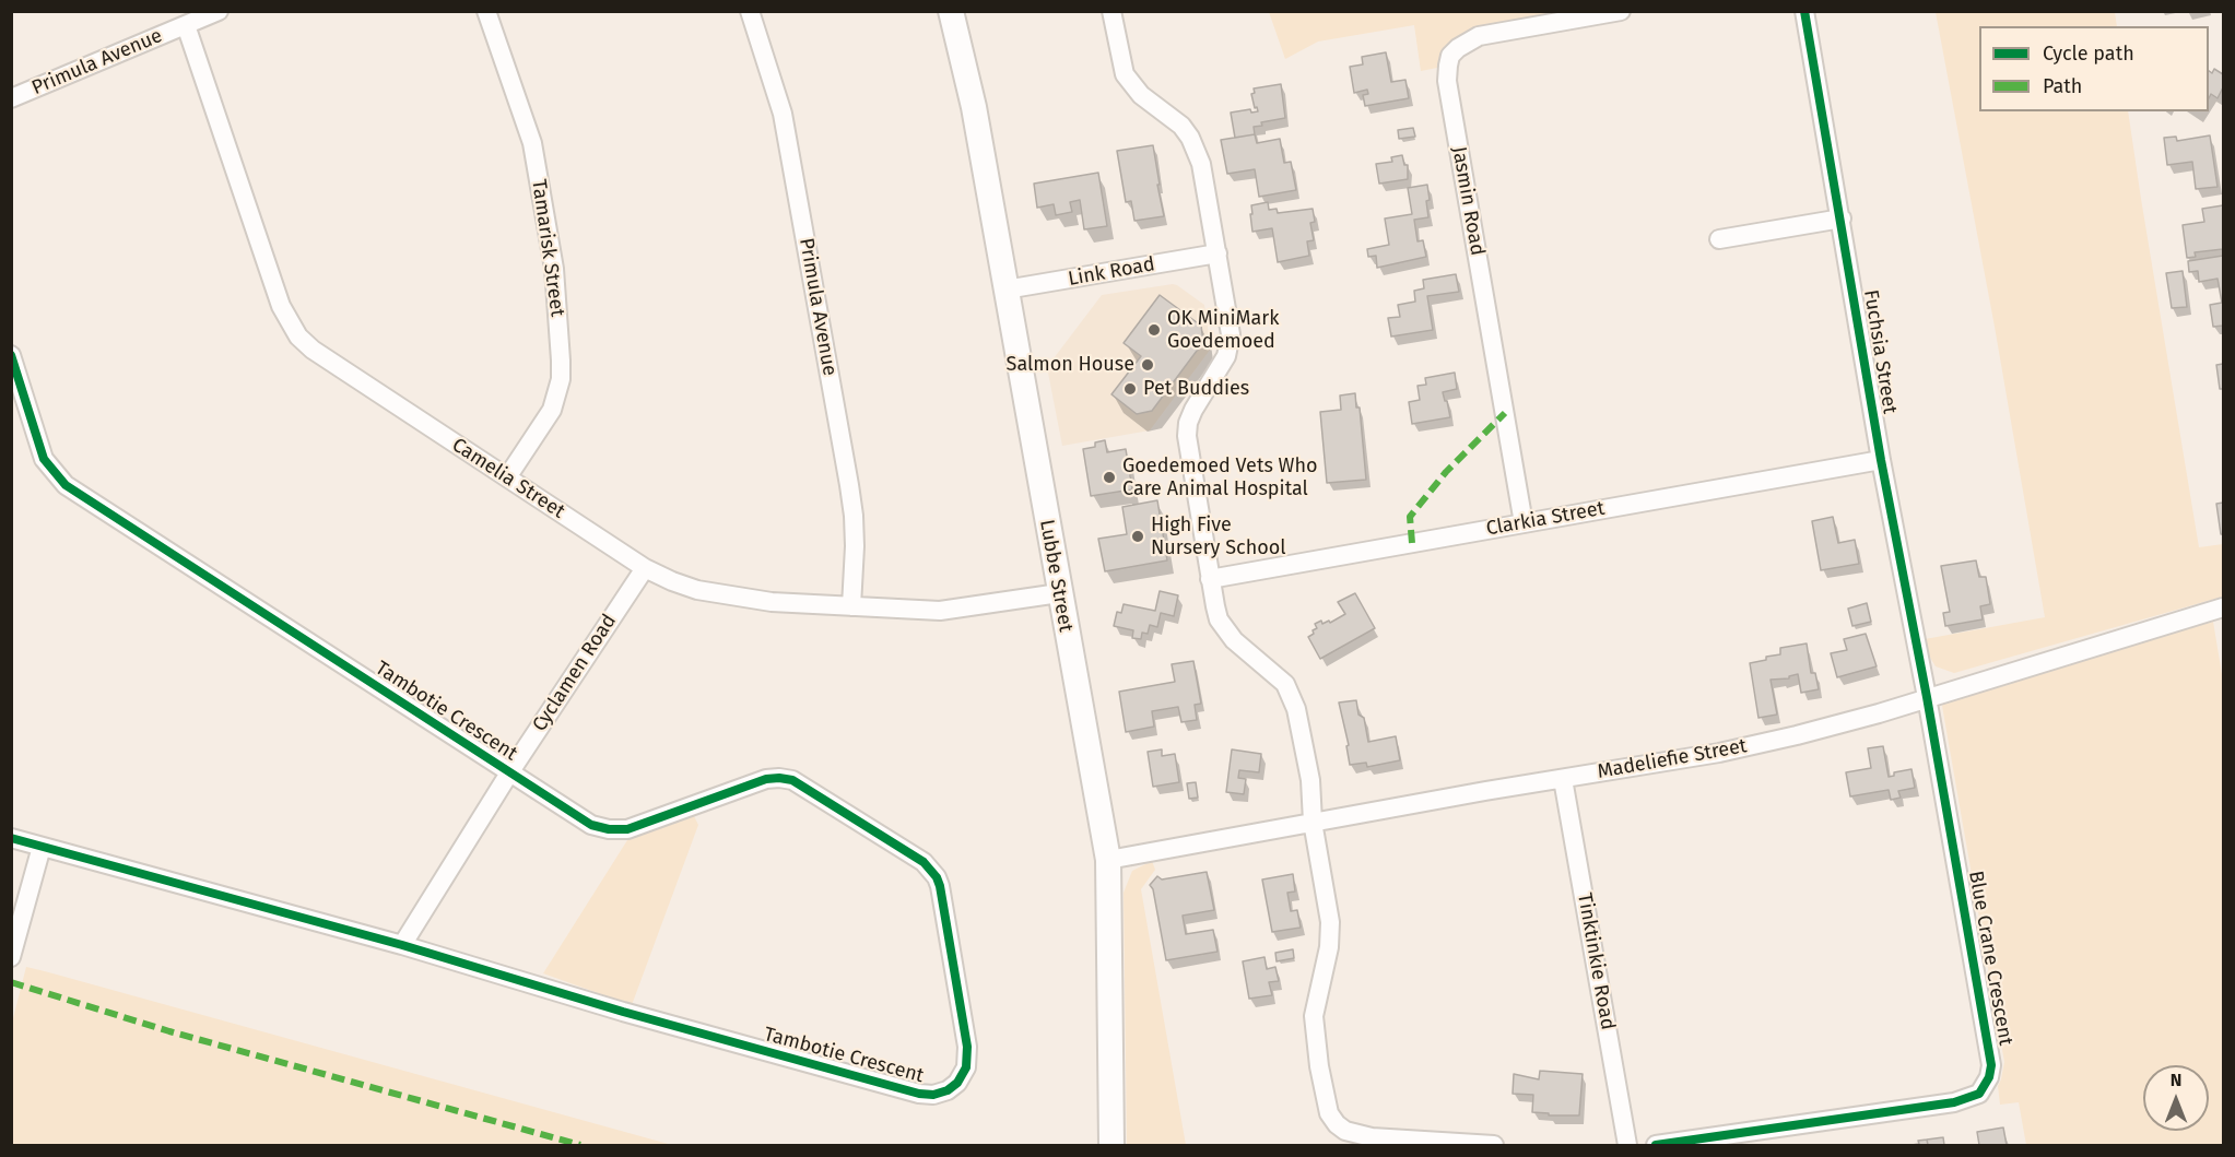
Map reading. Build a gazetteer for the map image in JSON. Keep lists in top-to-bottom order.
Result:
{
  "streets": {
    "main road": ["Lubbe Street"],
    "street": [
      "Primula Avenue",
      "Jasmin Road",
      "Tamarisk Street",
      "Link Road",
      "Fuchsia Street",
      "Camelia Street",
      "Clarkia Street",
      "Cyclamen Road",
      "Tambotie Crescent",
      "Madeliefie Street",
      "Blue Crane Crescent",
      "Tinktinkie Road"
    ]
  },
  "crossings": [
    ["Primula Avenue", "Camelia Street"],
    ["Jasmin Road", "Clarkia Street"],
    ["Tamarisk Street", "Camelia Street"],
    ["Link Road", "Lubbe Street"],
    ["Fuchsia Street", "Clarkia Street"],
    ["Fuchsia Street", "Madeliefie Street"],
    ["Fuchsia Street", "Blue Crane Crescent"],
    ["Camelia Street", "Lubbe Street"],
    ["Camelia Street", "Cyclamen Road"],
    ["Lubbe Street", "Madeliefie Street"],
    ["Cyclamen Road", "Tambotie Crescent"],
    ["Madeliefie Street", "Blue Crane Crescent"],
    ["Madeliefie Street", "Tinktinkie Road"]
  ],
  "places": [
    "OK MiniMark Goedemoed",
    "Salmon House",
    "Pet Buddies",
    "Goedemoed Vets Who Care Animal Hospital",
    "High Five Nursery School"
  ],
  "legend": ["Cycle path", "Path"],
  "north": "top"
}
